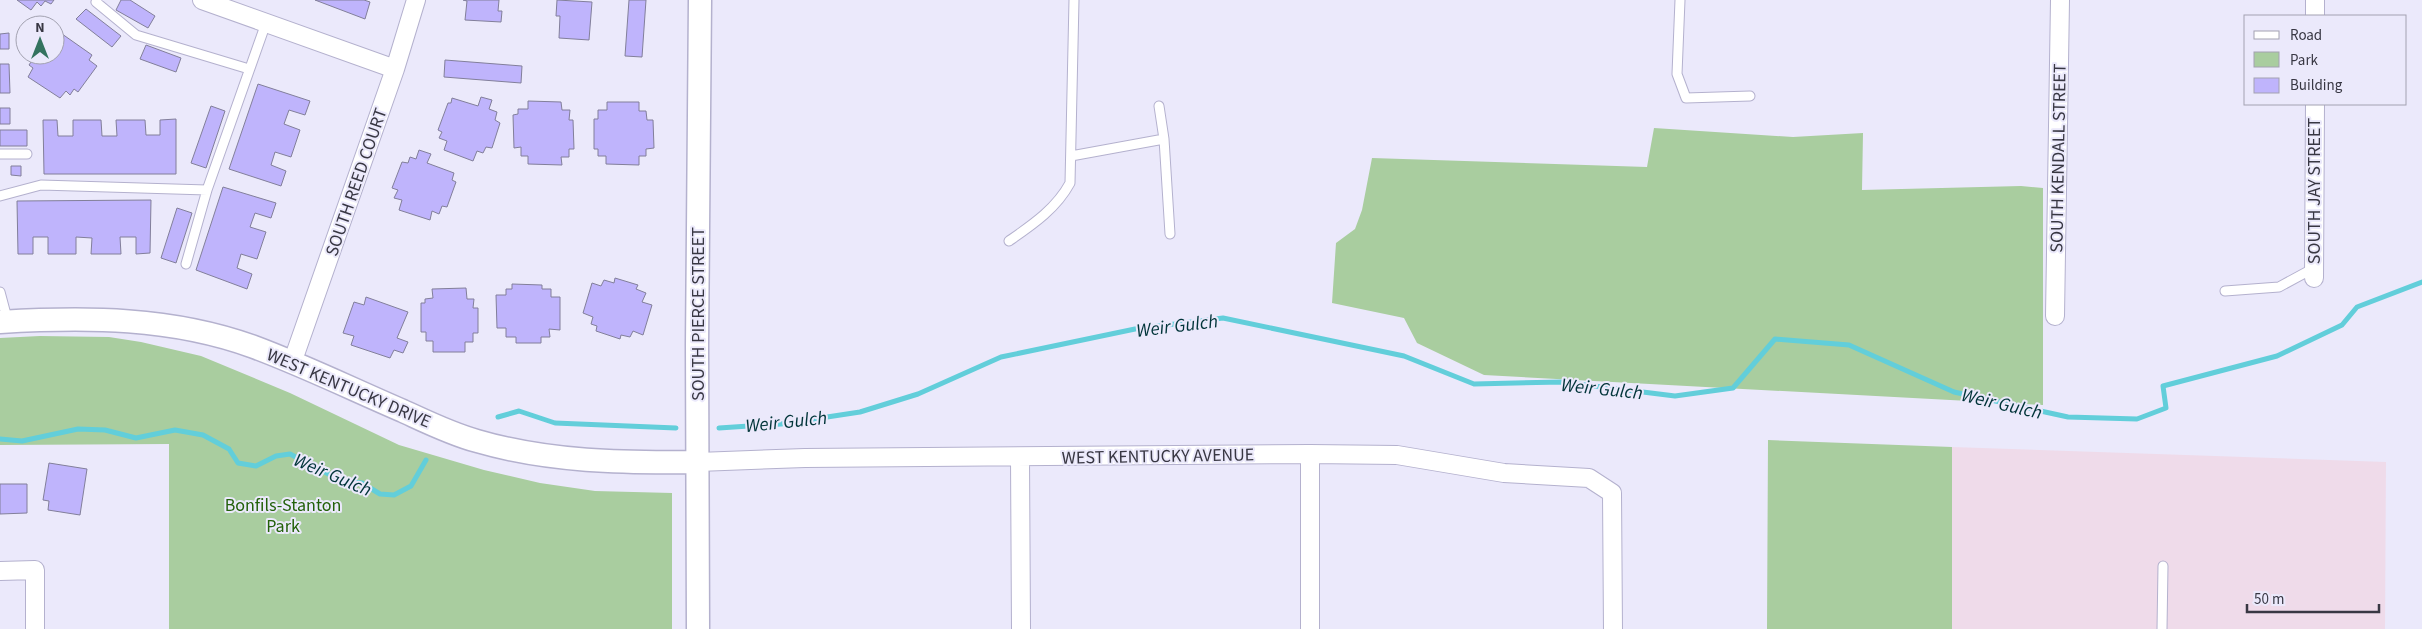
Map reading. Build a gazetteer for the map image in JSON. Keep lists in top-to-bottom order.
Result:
{
  "streets": {
    "street": [
      "SOUTH KENDALL STREET",
      "SOUTH REED COURT",
      "SOUTH JAY STREET",
      "SOUTH PIERCE STREET",
      "WEST KENTUCKY DRIVE",
      "WEST KENTUCKY AVENUE"
    ]
  },
  "crossings": [
    ["SOUTH REED COURT", "WEST KENTUCKY DRIVE"],
    ["SOUTH PIERCE STREET", "WEST KENTUCKY DRIVE"],
    ["SOUTH PIERCE STREET", "WEST KENTUCKY AVENUE"],
    ["WEST KENTUCKY DRIVE", "WEST KENTUCKY AVENUE"]
  ],
  "water": ["Weir Gulch"],
  "parks": ["Bonfils-Stanton Park"],
  "legend": ["Road", "Park", "Building"],
  "scale_bar": "50 m",
  "north": "top"
}
